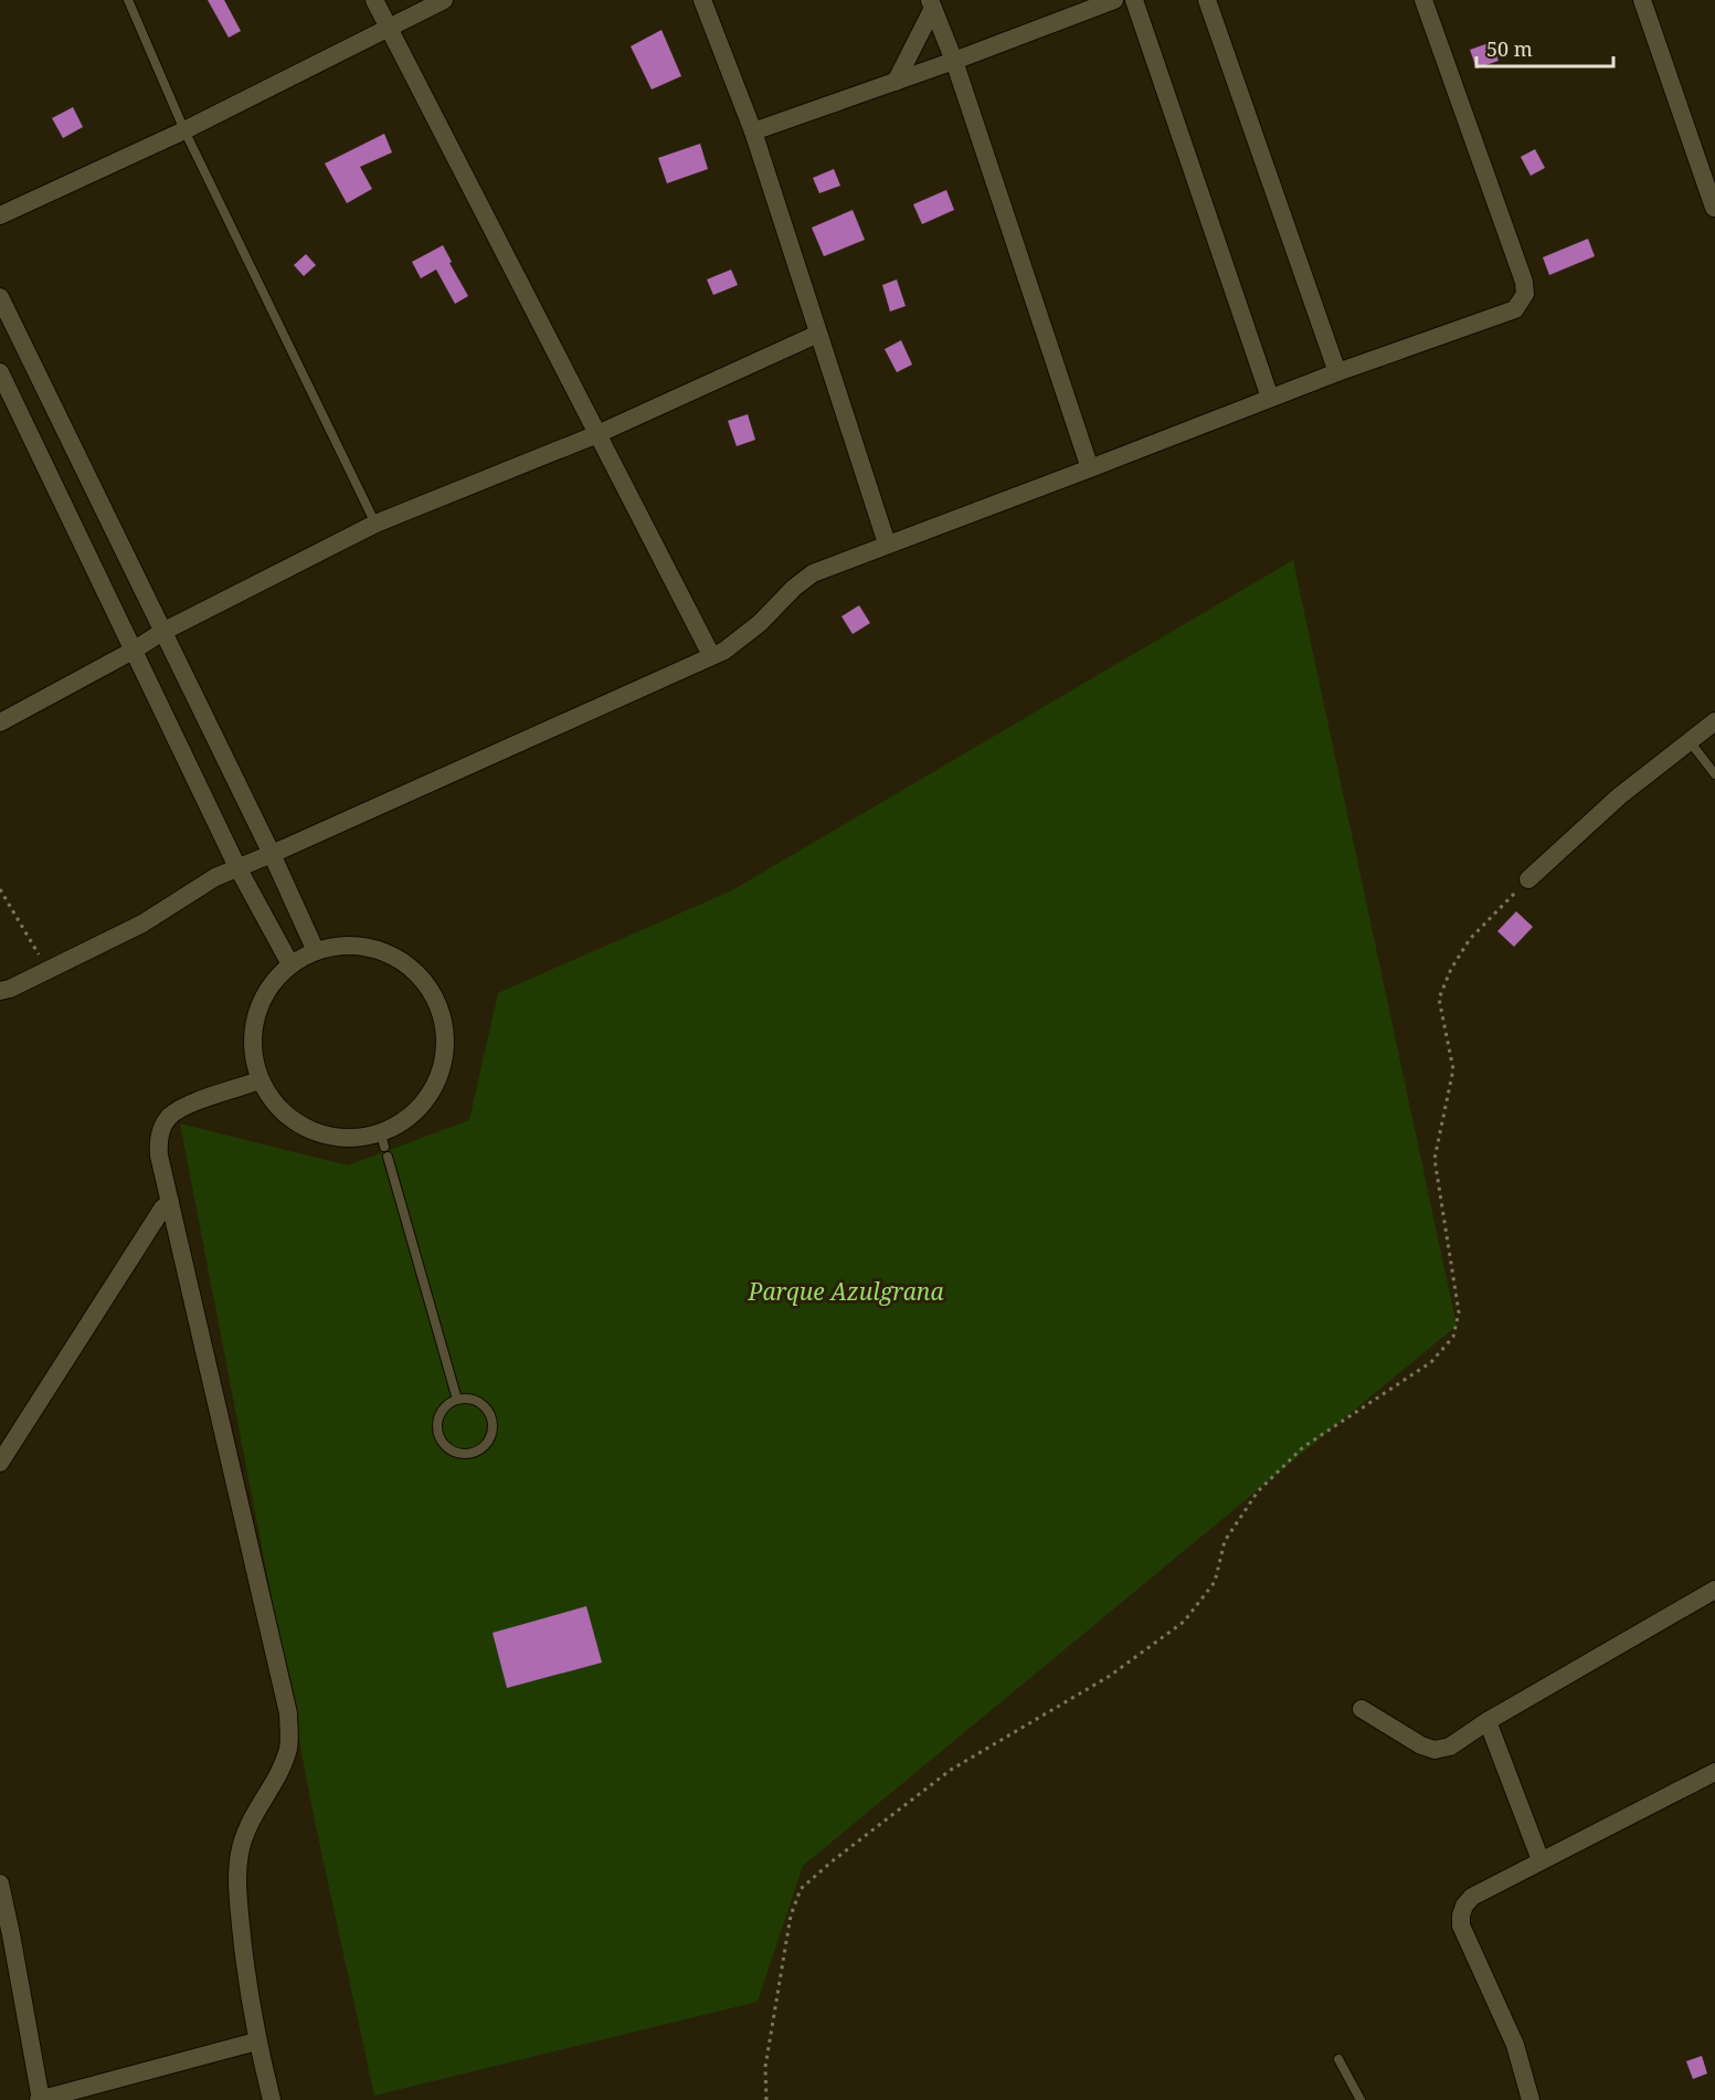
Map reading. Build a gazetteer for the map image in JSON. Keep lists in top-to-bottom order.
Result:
{
  "parks": ["Parque Azulgrana"],
  "scale_bar": "50 m"
}
